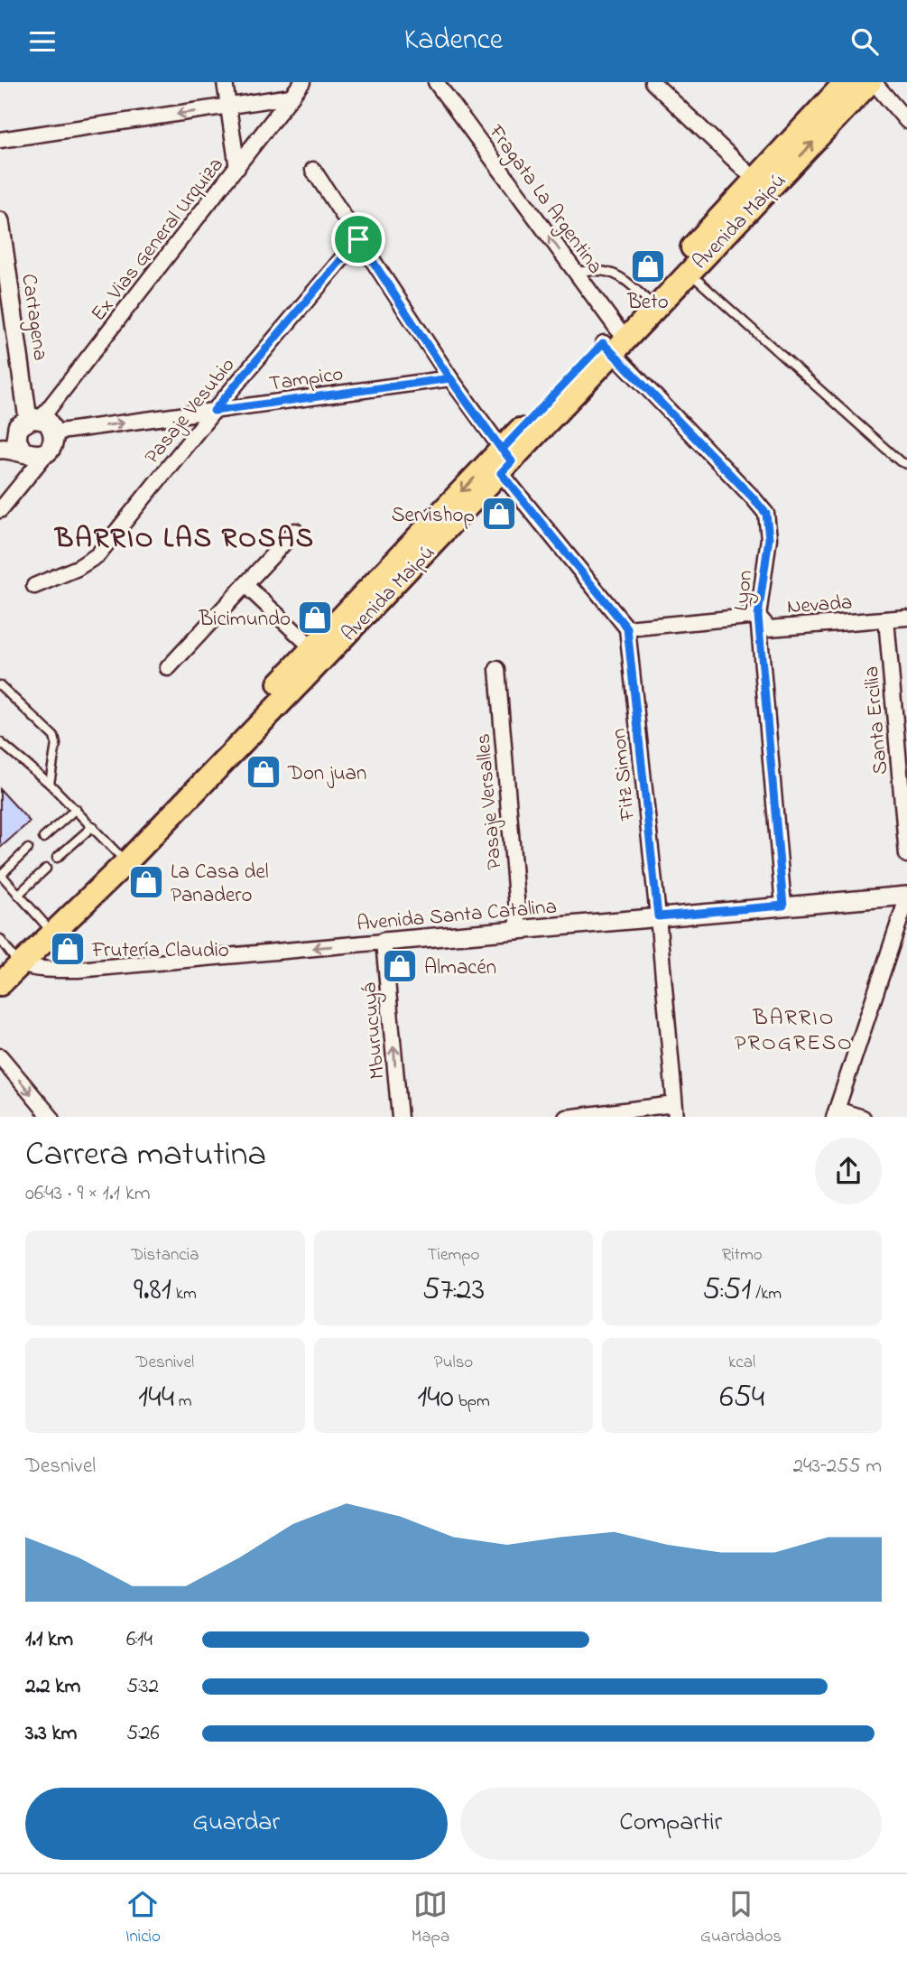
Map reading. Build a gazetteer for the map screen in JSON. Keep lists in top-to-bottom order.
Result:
{
  "streets": {
    "main road": ["Avenida Maipú"],
    "street": [
      "Fragata La Argentina",
      "Ex Vias General Urquiza",
      "Cartagena",
      "Tampico",
      "Pasaje Vesubio",
      "Lyon",
      "Nevada",
      "Santa Ercilia",
      "Fitz Simon",
      "Pasaje Versalles",
      "Avenida Santa Catalina",
      "Mburucuyá"
    ]
  },
  "crossings": [
    ["Fragata La Argentina", "Avenida Maipú"],
    ["Fragata La Argentina", "Lyon"],
    ["Avenida Maipú", "Lyon"],
    ["Avenida Maipú", "Avenida Santa Catalina"],
    ["Ex Vias General Urquiza", "Cartagena"],
    ["Ex Vias General Urquiza", "Tampico"],
    ["Cartagena", "Tampico"],
    ["Tampico", "Pasaje Vesubio"],
    ["Lyon", "Nevada"],
    ["Lyon", "Avenida Santa Catalina"],
    ["Nevada", "Santa Ercilia"],
    ["Nevada", "Fitz Simon"],
    ["Fitz Simon", "Avenida Santa Catalina"],
    ["Pasaje Versalles", "Avenida Santa Catalina"],
    ["Avenida Santa Catalina", "Mburucuyá"]
  ],
  "one_way": [
    "Fragata La Argentina",
    "Tampico",
    "Avenida Santa Catalina",
    "Mburucuyá"
  ],
  "districts": ["BARRIO LAS ROSAS", "BARRIO PROGRESO"],
  "places": {
    "shop": [
      "Beto",
      "Servishop",
      "Bicimundo",
      "Don juan",
      "La Casa del Panadero",
      "Frutería Claudio",
      "Almacén"
    ]
  },
  "page": {
    "header": "Kadence",
    "heading": ["Carrera matutina", "06:43 · 9 × 1.1 km"],
    "stats": [
      ["Distancia", "9.81 km"],
      ["Tiempo", "57:23"],
      ["Ritmo", "5:51 /km"],
      ["Desnivel", "144 m"],
      ["Pulso", "140 bpm"],
      ["kcal", "654"]
    ],
    "chart": ["Desnivel", "243–255 m"],
    "list": [
      {
        "name": "1.1 km",
        "note": "6:14"
      },
      {
        "name": "2.2 km",
        "note": "5:32"
      },
      {
        "name": "3.3 km",
        "note": "5:26"
      }
    ],
    "buttons": ["Guardar", "Compartir"],
    "tabs": ["Inicio", "Mapa", "Guardados"]
  }
}
